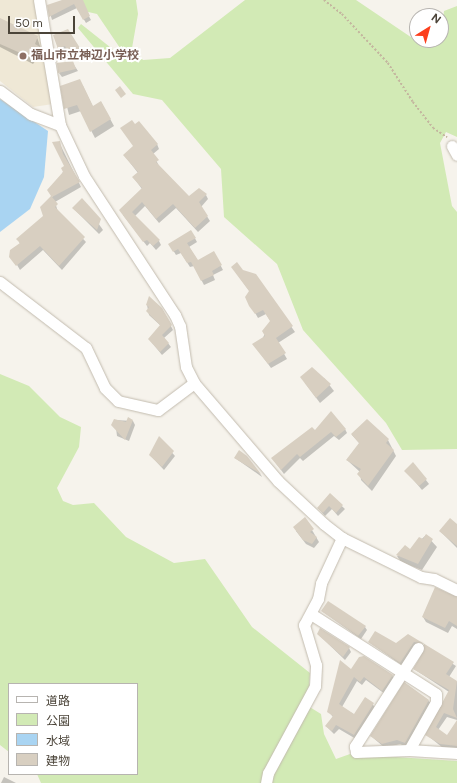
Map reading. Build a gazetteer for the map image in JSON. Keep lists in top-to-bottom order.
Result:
{
  "places": ["福山市立神辺小学校"],
  "legend": [
    "道路",
    "公園",
    "水域",
    "建物"
  ],
  "scale_bar": "50 m",
  "north": "top right"
}
